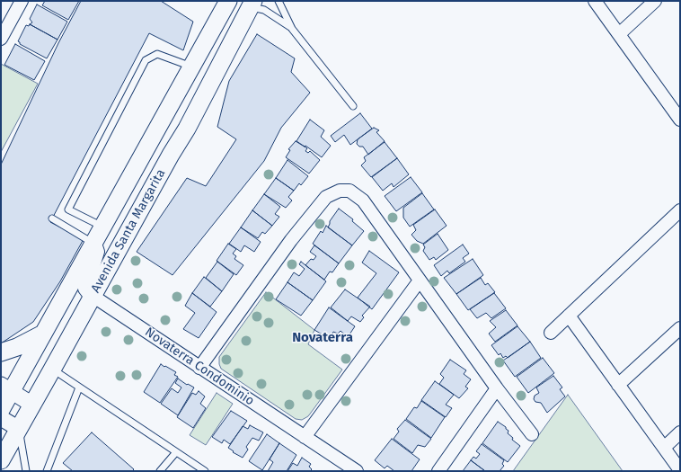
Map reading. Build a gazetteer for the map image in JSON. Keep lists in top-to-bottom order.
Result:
{
  "streets": {
    "main road": ["Avenida Santa Margarita"],
    "street": ["Novaterra Condominio"]
  },
  "crossings": [
    ["Avenida Santa Margarita", "Novaterra Condominio"]
  ],
  "districts": ["Novaterra"]
}
